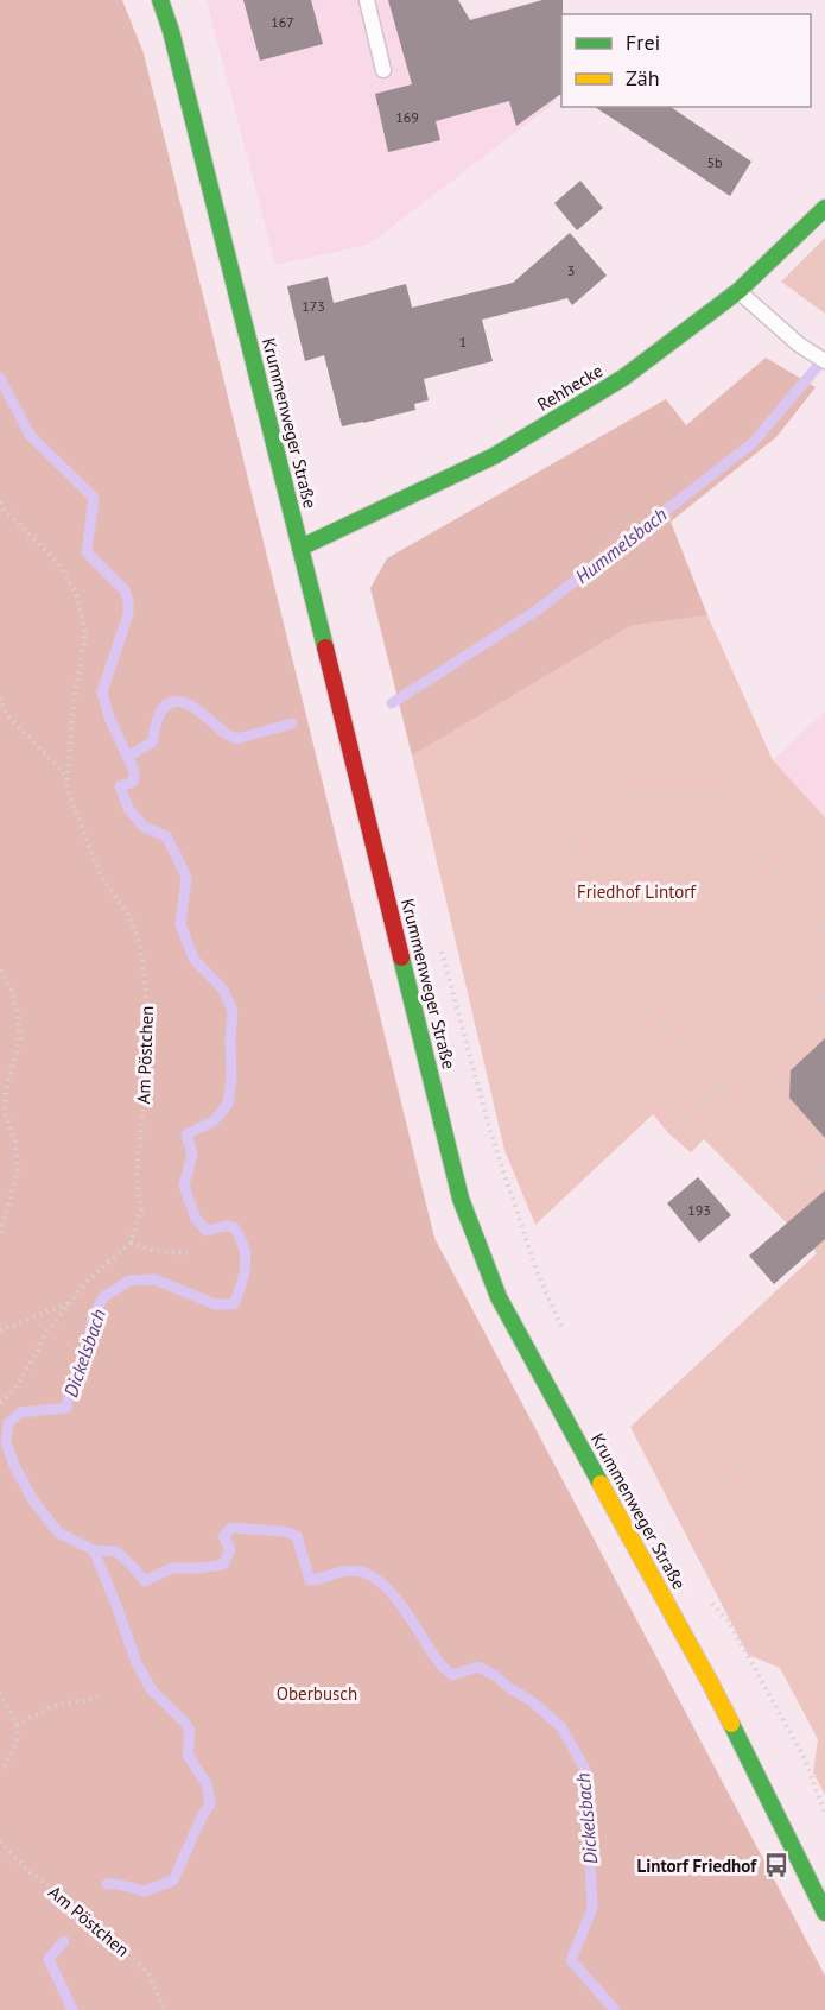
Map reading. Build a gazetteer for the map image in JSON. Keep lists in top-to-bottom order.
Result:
{
  "streets": {
    "main road": ["Rehhecke", "Krummenweger Straße"],
    "path": ["Am Pöstchen"]
  },
  "crossings": [
    ["Rehhecke", "Krummenweger Straße"]
  ],
  "water": ["Hummelsbach", "Dickelsbach"],
  "parks": ["Friedhof Lintorf", "Oberbusch"],
  "places": {
    "bus stop": ["Lintorf Friedhof"]
  },
  "house_numbers": [
    "167",
    "169",
    "5b",
    "3",
    "173",
    "1",
    "193"
  ],
  "legend": ["Frei", "Zäh"]
}
